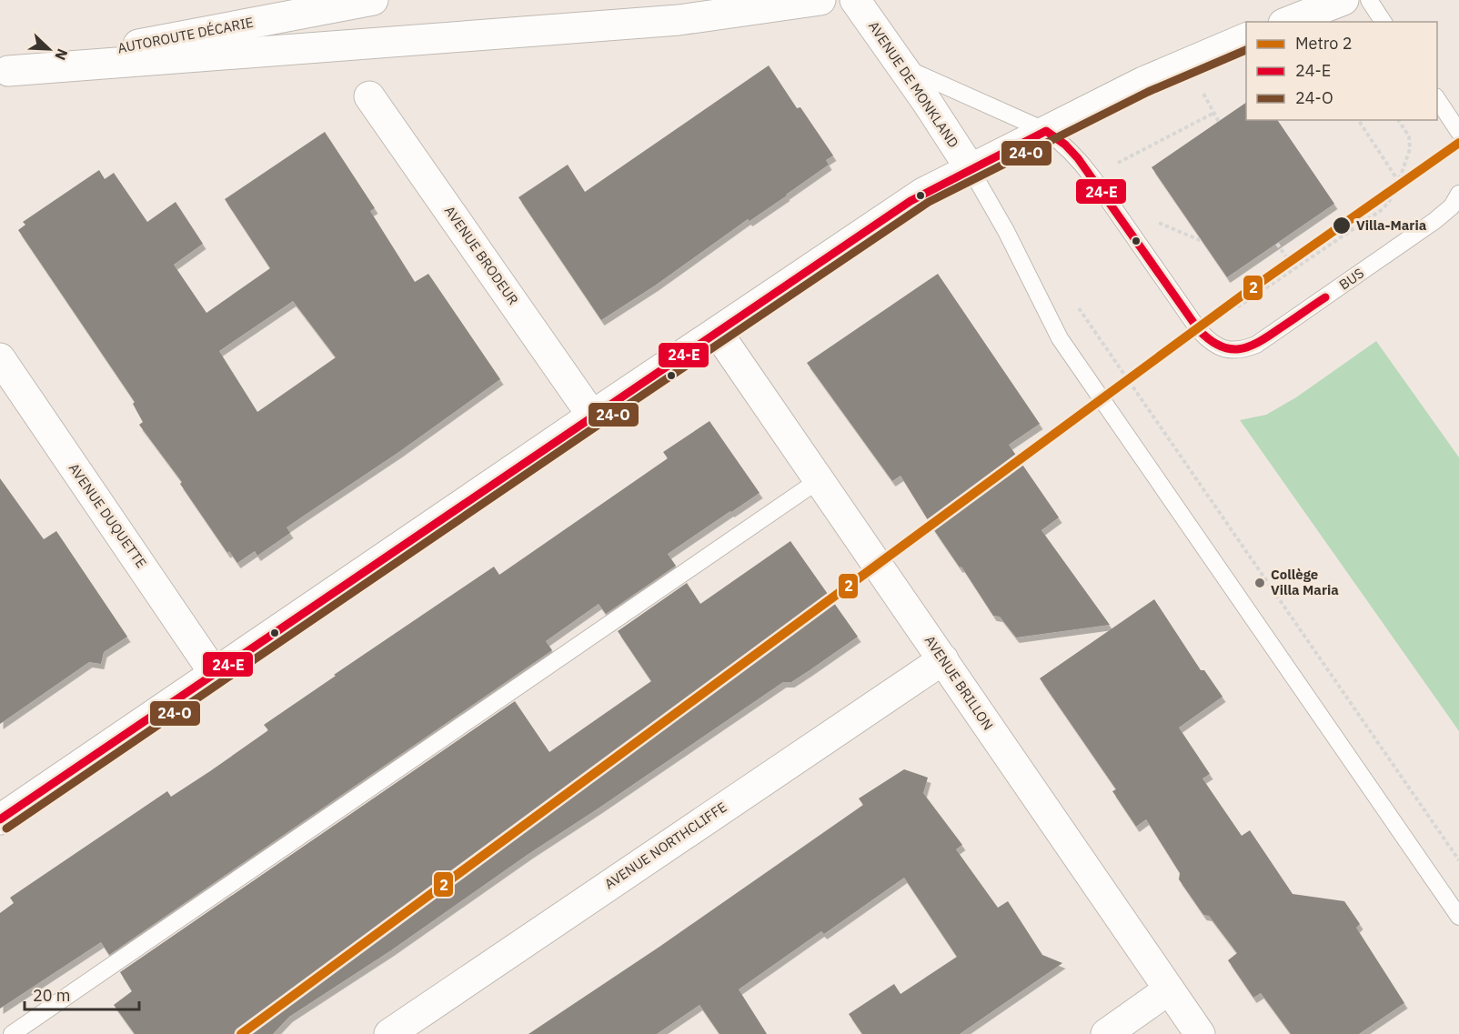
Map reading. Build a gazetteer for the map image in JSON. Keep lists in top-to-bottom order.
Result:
{
  "streets": {
    "main road": [
      "AUTOROUTE DÉCARIE",
      "AVENUE DE MONKLAND",
      "AVENUE BRODEUR",
      "AVENUE DUQUETTE",
      "AVENUE BRILLON",
      "AVENUE NORTHCLIFFE"
    ],
    "lane": ["BUS"]
  },
  "crossings": [
    ["AVENUE DE MONKLAND", "BUS"],
    ["AVENUE BRILLON", "AVENUE NORTHCLIFFE"]
  ],
  "places": ["Villa-Maria", "Collège Villa Maria"],
  "lines": ["transit line 24-O", "transit line 24-E", "metro line 2"],
  "legend": ["Metro 2", "24-E", "24-O"],
  "scale_bar": "20 m",
  "north": "bottom right"
}
